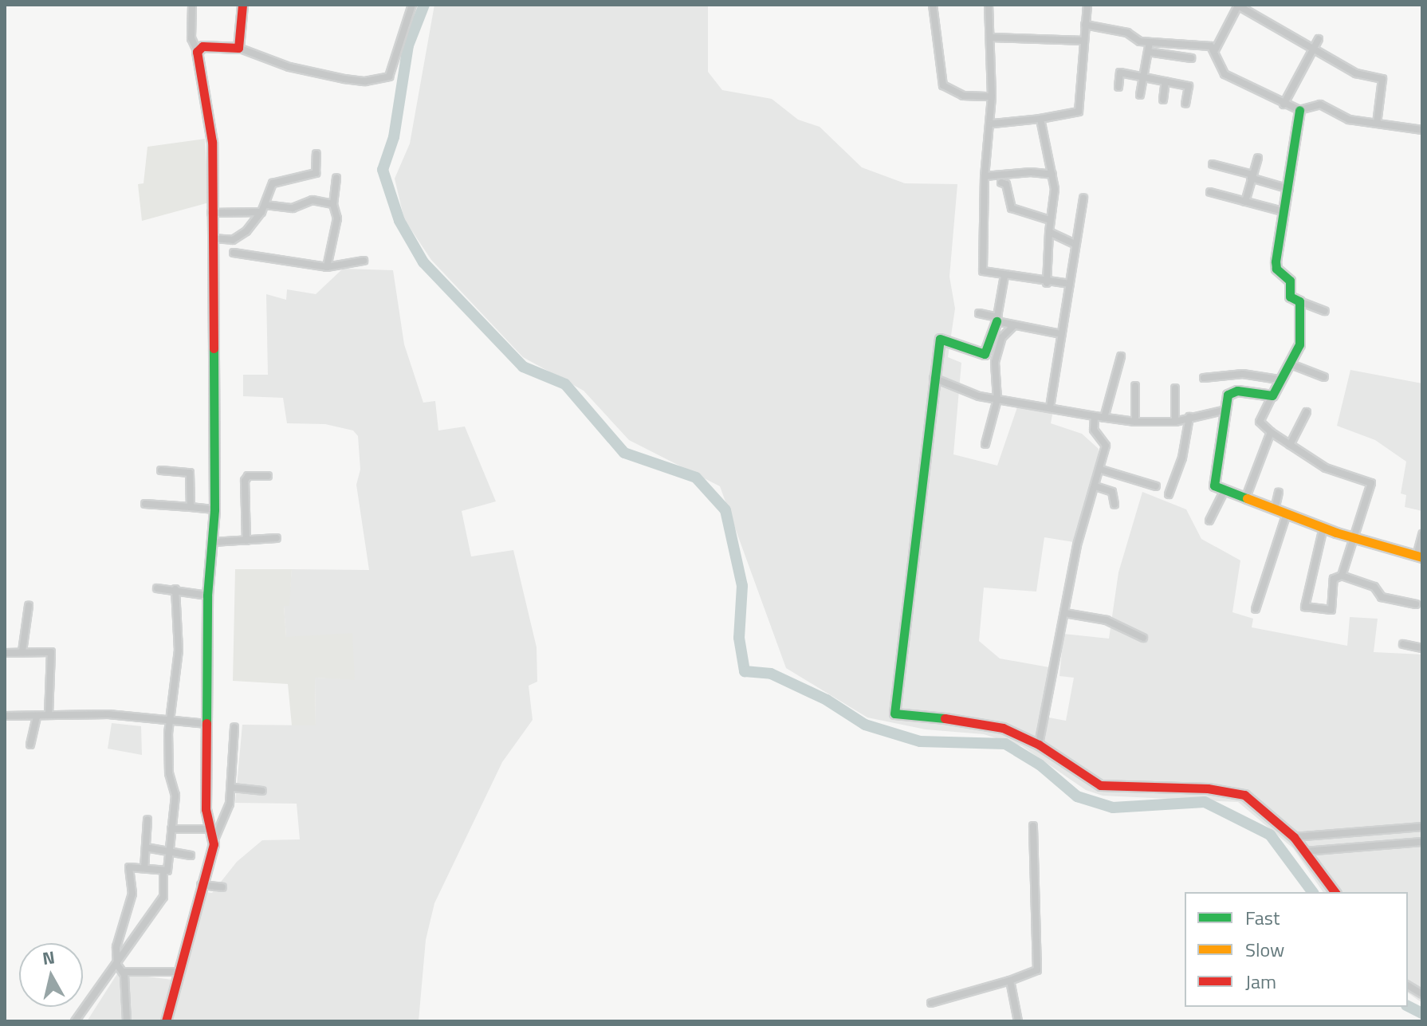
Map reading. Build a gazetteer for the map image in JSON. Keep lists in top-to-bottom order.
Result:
{
  "legend": ["Fast", "Slow", "Jam"],
  "north": "top"
}
